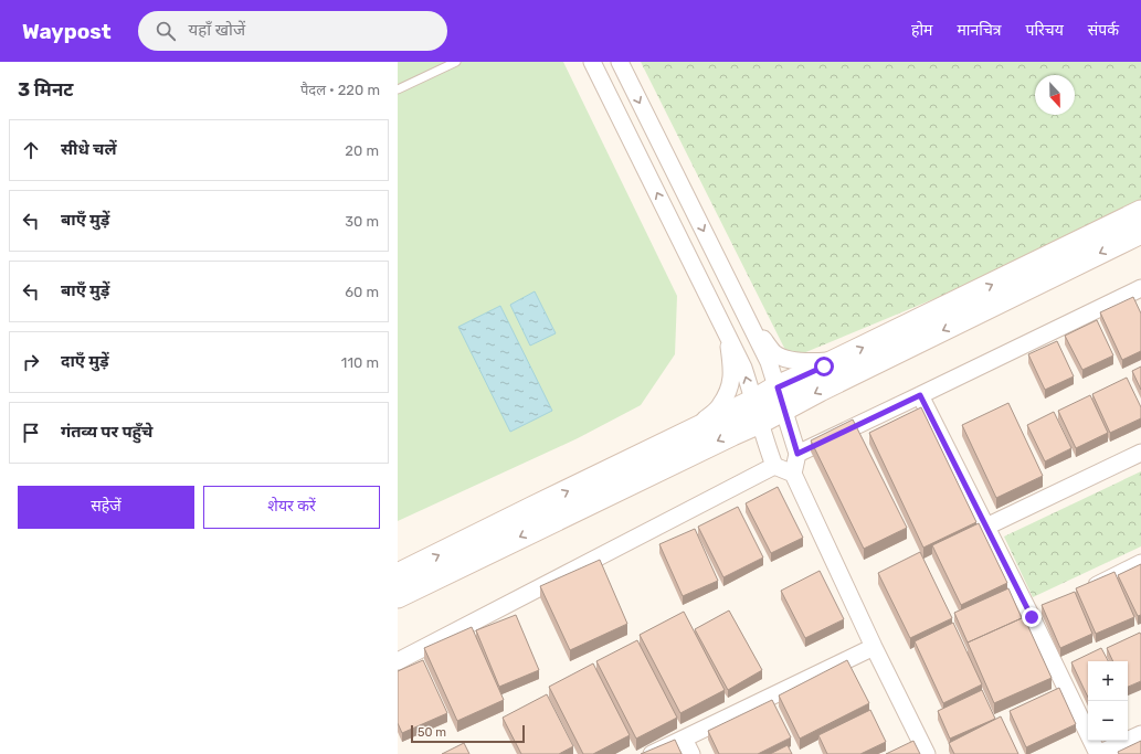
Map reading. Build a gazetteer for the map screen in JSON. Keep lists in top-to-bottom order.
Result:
{
  "scale_bar": "50 m",
  "north": "bottom",
  "page": {
    "header": "Waypost",
    "search": "यहाँ खोजें",
    "nav": [
      "होम",
      "मानचित्र",
      "परिचय",
      "संपर्क"
    ],
    "heading": ["3 मिनट", "पैदल · 220 m"],
    "list": [
      ["सीधे चलें", "20 m"],
      ["बाएँ मुड़ें", "30 m"],
      ["बाएँ मुड़ें", "60 m"],
      ["दाएँ मुड़ें", "110 m"],
      "गंतव्य पर पहुँचे"
    ],
    "buttons": ["सहेजें", "शेयर करें"],
    "map_buttons": ["+", "−"],
    "scale": "50 m"
  }
}
